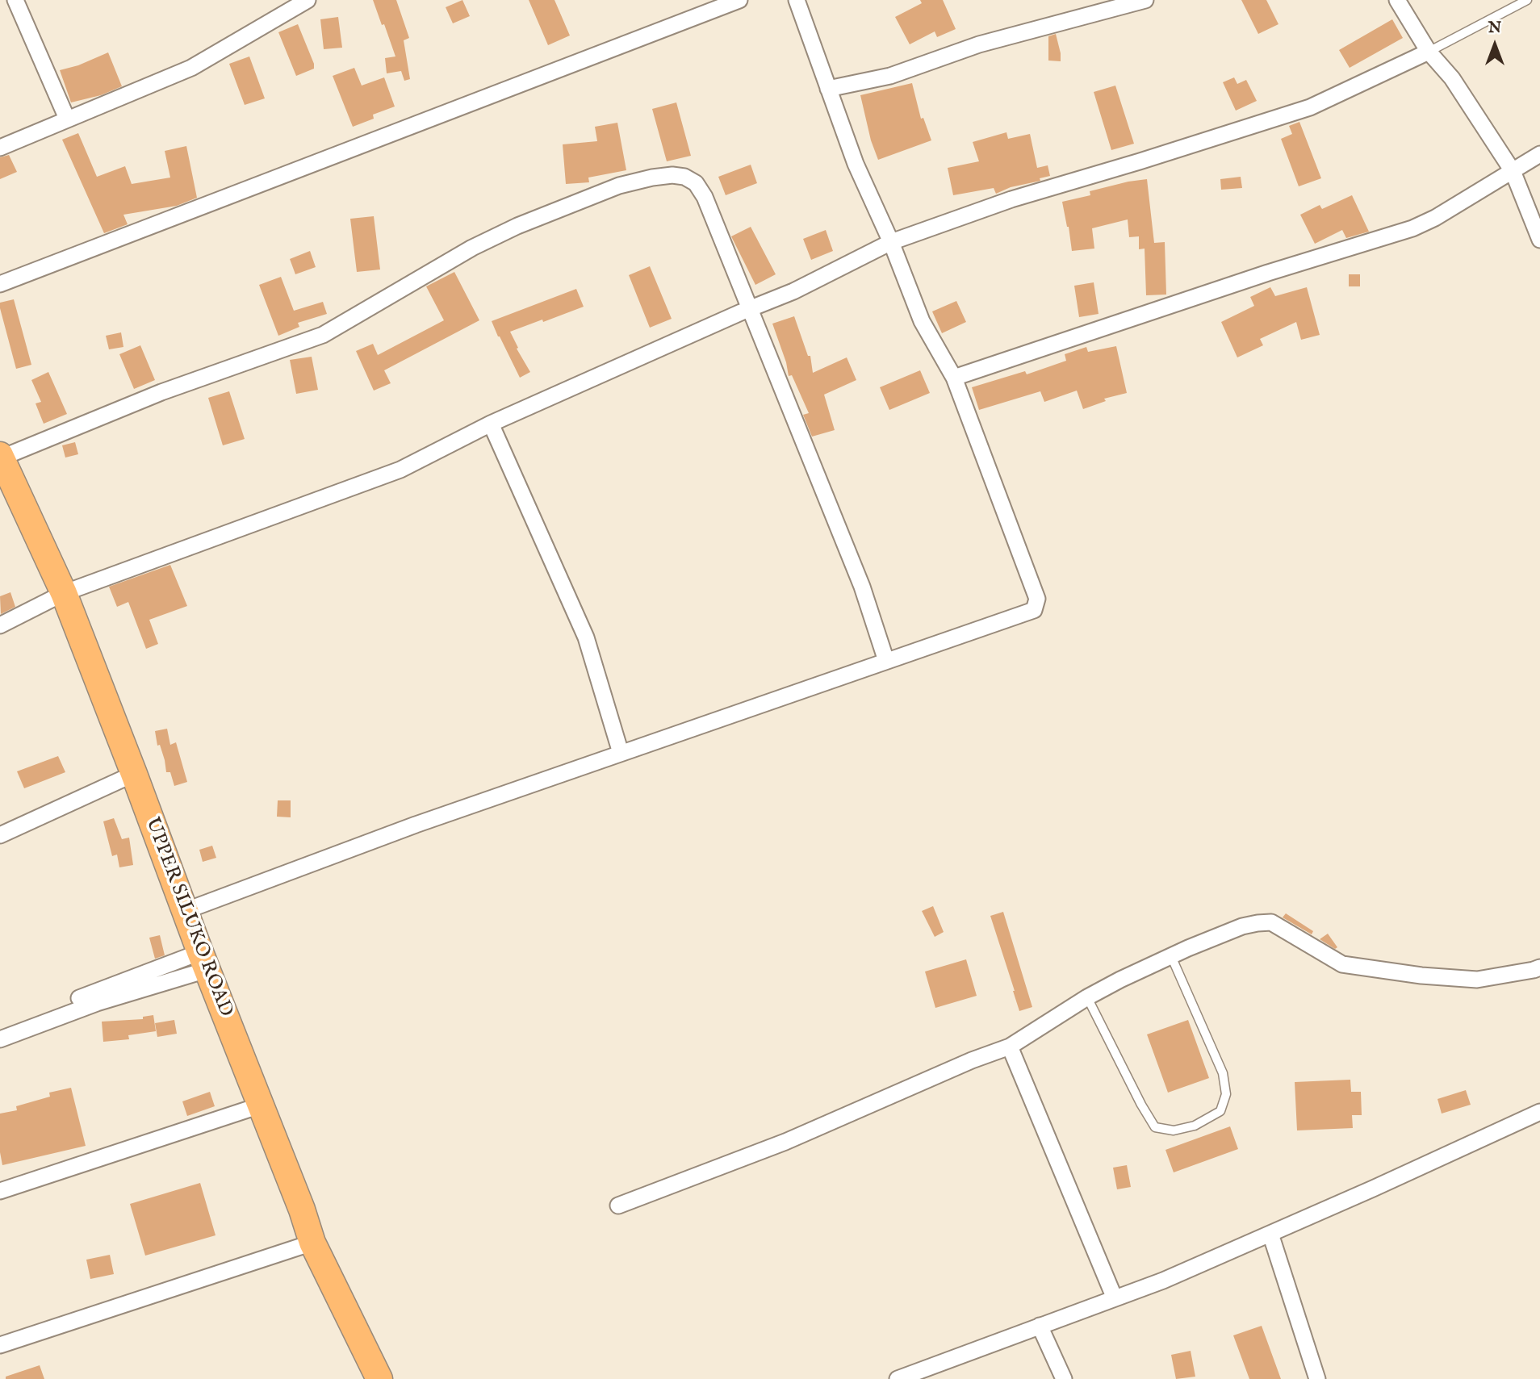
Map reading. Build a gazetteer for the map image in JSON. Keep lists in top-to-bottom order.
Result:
{
  "streets": {
    "main road": ["UPPER SILUKO ROAD"]
  },
  "north": "top"
}
